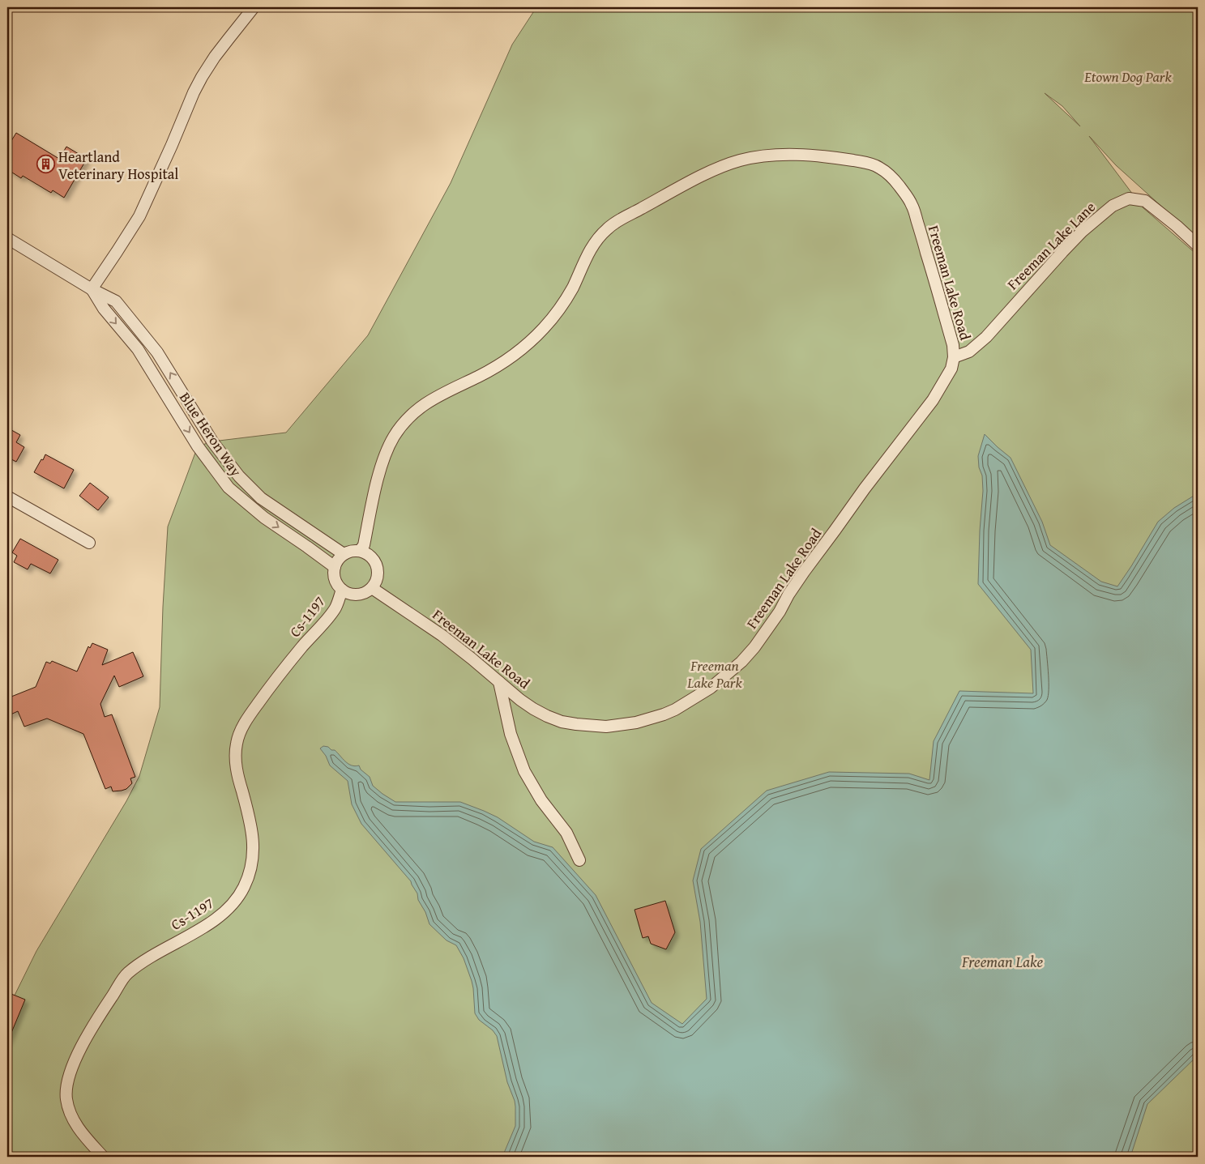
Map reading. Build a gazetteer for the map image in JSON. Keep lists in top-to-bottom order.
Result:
{
  "streets": {
    "street": [
      "Freeman Lake Lane",
      "Freeman Lake Road",
      "Blue Heron Way",
      "Cs-1197"
    ]
  },
  "crossings": [
    ["Freeman Lake Lane", "Freeman Lake Road"],
    ["Freeman Lake Road", "Blue Heron Way"],
    ["Freeman Lake Road", "Cs-1197"],
    ["Blue Heron Way", "Cs-1197"]
  ],
  "water": ["Freeman Lake"],
  "parks": ["Etown Dog Park", "Freeman Lake Park"],
  "places": {
    "building": ["Heartland Veterinary Hospital"]
  }
}
